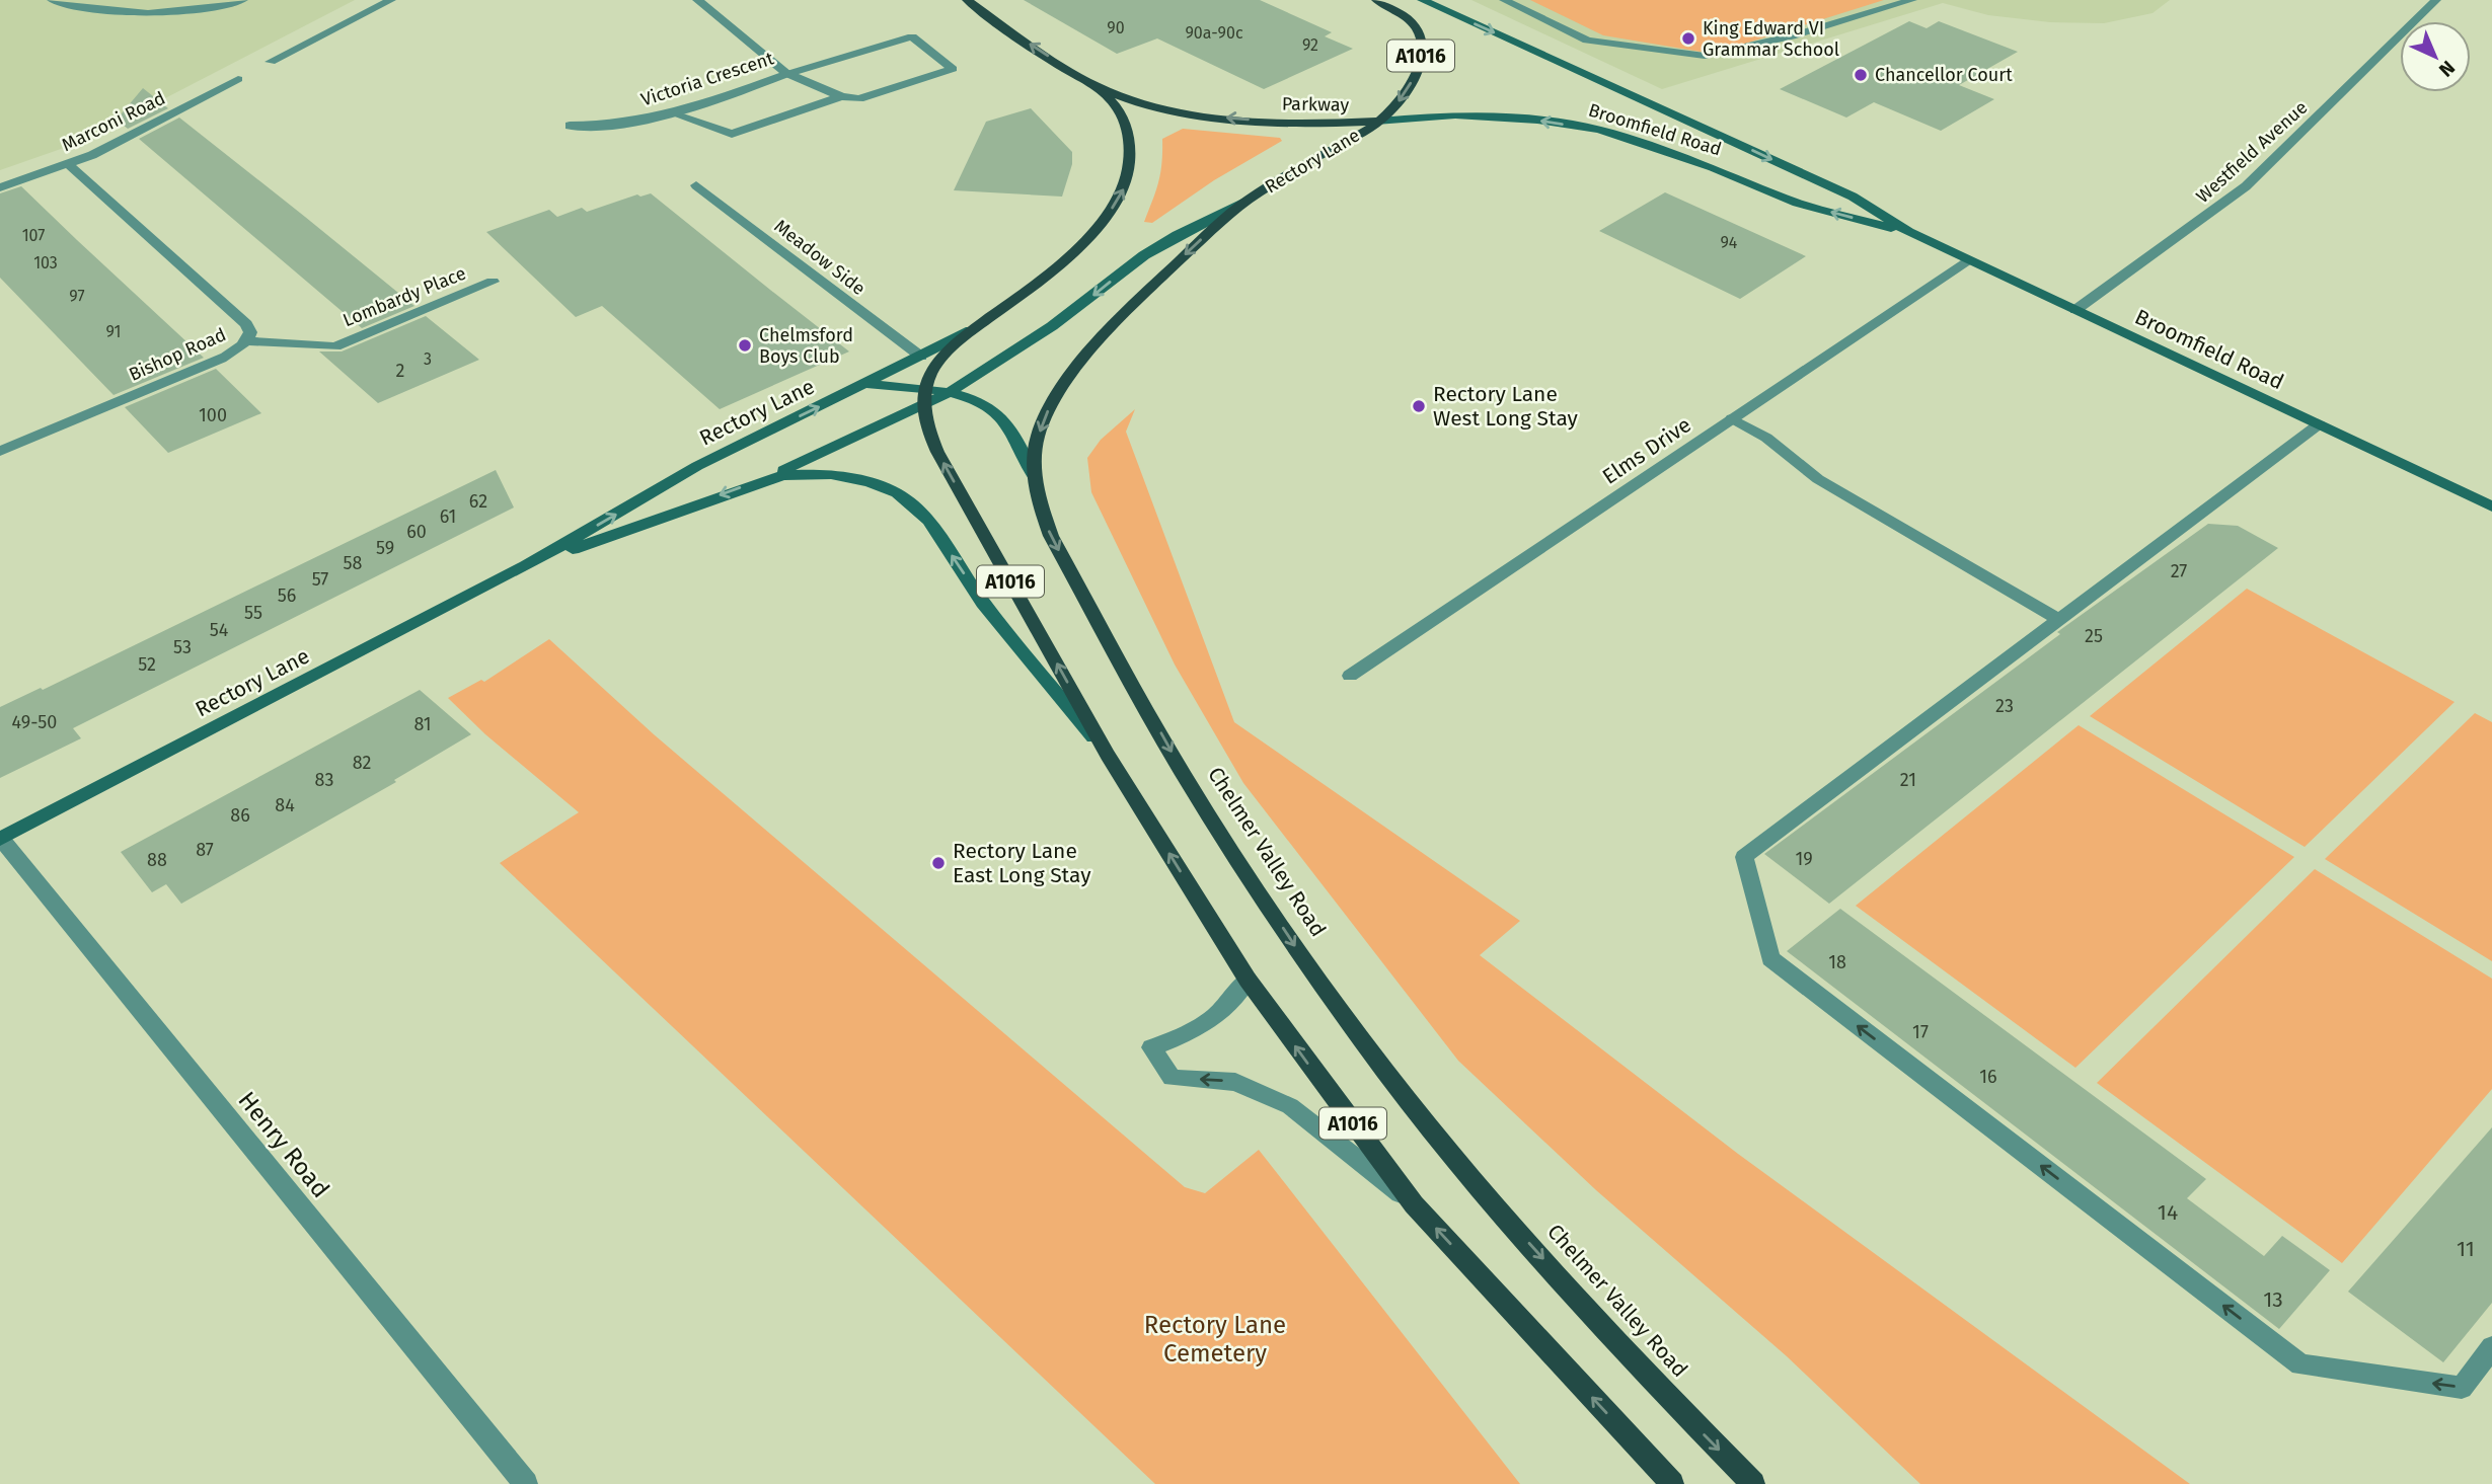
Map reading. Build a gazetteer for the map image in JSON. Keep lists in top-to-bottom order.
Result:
{
  "streets": {
    "main road": [
      "A1016",
      "Parkway",
      "Broomfield Road",
      "Rectory Lane",
      "Chelmer Valley Road"
    ],
    "street": [
      "Victoria Crescent",
      "Marconi Road",
      "Westfield Avenue",
      "Meadow Side",
      "Lombardy Place",
      "Bishop Road",
      "Elms Drive",
      "Henry Road"
    ]
  },
  "crossings": [
    ["A1016", "Parkway"],
    ["A1016", "Broomfield Road"],
    ["A1016", "Rectory Lane"],
    ["Parkway", "Broomfield Road"],
    ["Parkway", "Rectory Lane"],
    ["Marconi Road", "Bishop Road"],
    ["Broomfield Road", "Westfield Avenue"],
    ["Broomfield Road", "Rectory Lane"],
    ["Broomfield Road", "Elms Drive"],
    ["Rectory Lane", "Meadow Side"],
    ["Rectory Lane", "Chelmer Valley Road"],
    ["Rectory Lane", "Henry Road"],
    ["Lombardy Place", "Bishop Road"]
  ],
  "parks": ["Rectory Lane Cemetery"],
  "places": [
    "King Edward VI Grammar School",
    "Chancellor Court",
    "Chelmsford Boys Club",
    "Rectory Lane West Long Stay",
    "Rectory Lane East Long Stay"
  ],
  "house_numbers": [
    "90",
    "90a-90c",
    "92",
    "107",
    "94",
    "103",
    "97",
    "91",
    "3",
    "2",
    "100",
    "62",
    "61",
    "60",
    "59",
    "58",
    "27",
    "57",
    "56",
    "55",
    "54",
    "25",
    "53",
    "52",
    "23",
    "49-50",
    "81",
    "82",
    "83",
    "21",
    "84",
    "86",
    "87",
    "19",
    "88",
    "18",
    "17",
    "16",
    "14",
    "11",
    "13"
  ],
  "north": "bottom right"
}
